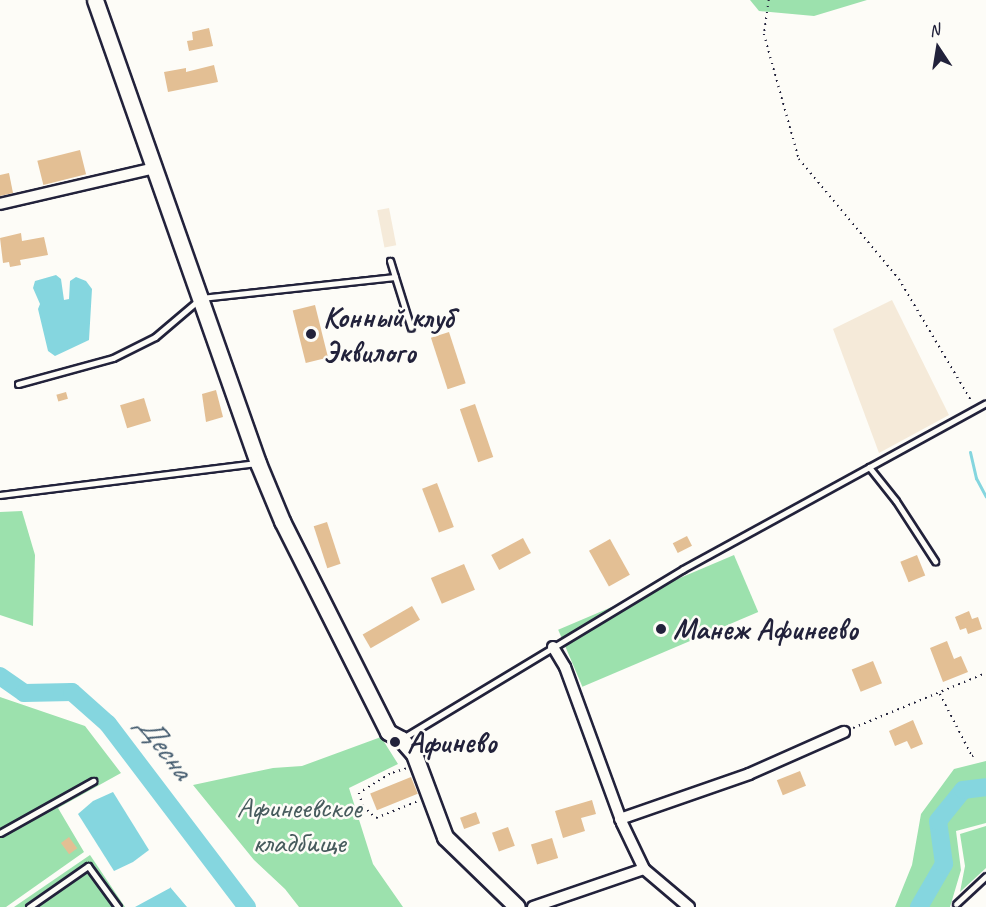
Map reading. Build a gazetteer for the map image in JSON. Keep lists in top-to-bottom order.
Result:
{
  "water": ["Десна"],
  "parks": ["Афинеевское кладбище"],
  "places": ["Конный клуб Эквилого", "Манеж Афинеево", "Афинево"],
  "north": "top"
}
